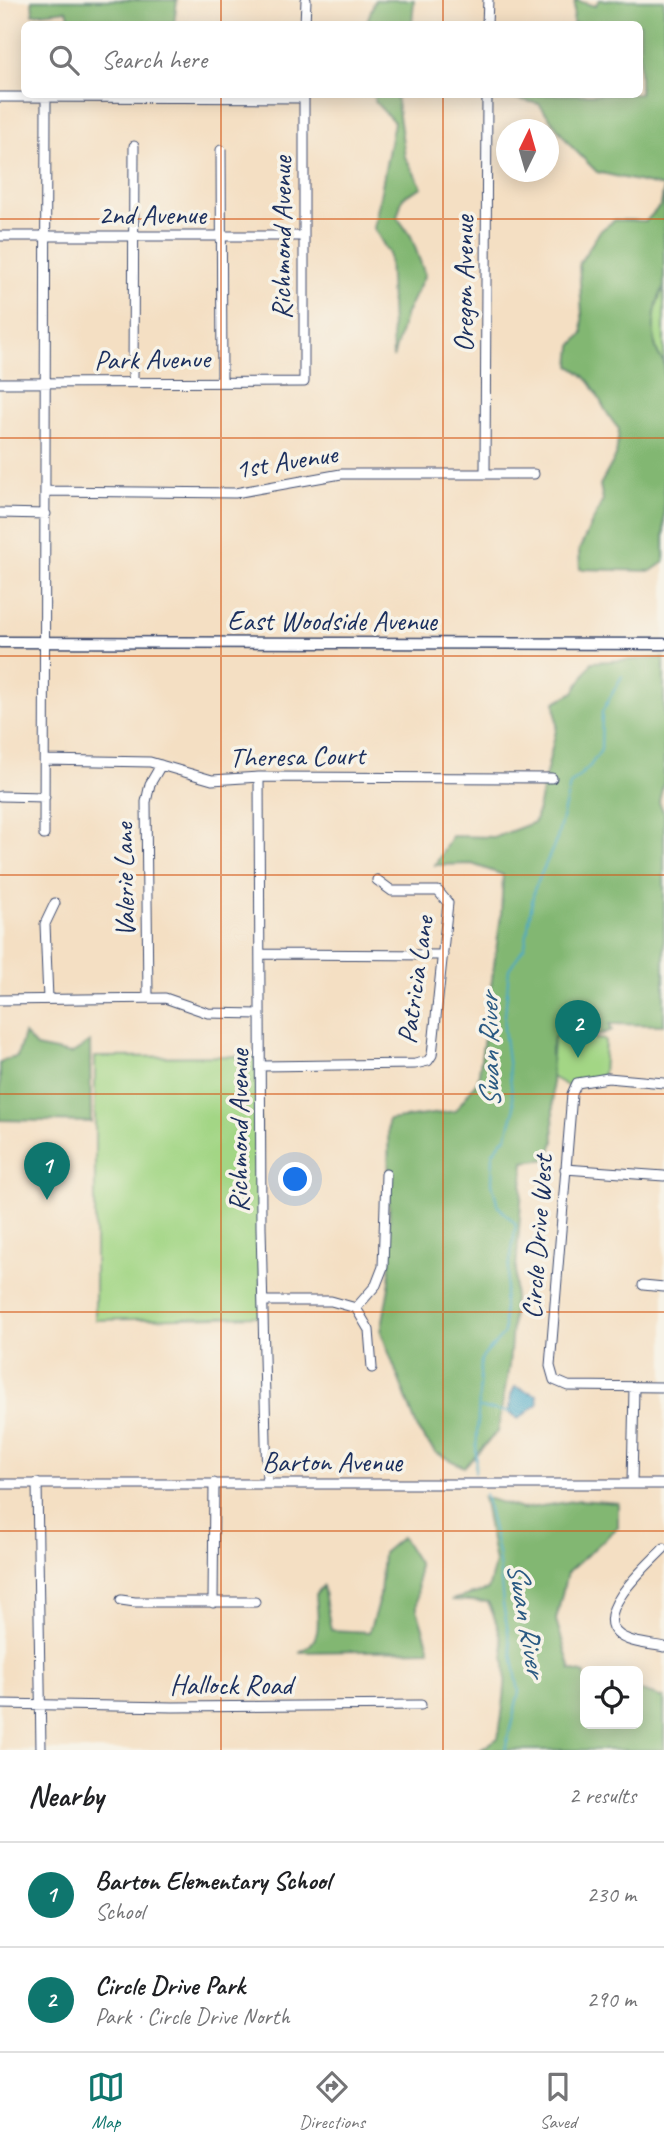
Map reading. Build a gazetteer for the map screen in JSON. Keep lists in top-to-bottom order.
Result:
{
  "streets": {
    "main road": ["East Woodside Avenue"],
    "street": [
      "2nd Avenue",
      "Richmond Avenue",
      "Oregon Avenue",
      "Park Avenue",
      "1st Avenue",
      "Theresa Court",
      "Valerie Lane",
      "Patricia Lane",
      "Circle Drive West",
      "Barton Avenue",
      "Hallock Road"
    ]
  },
  "crossings": [
    ["2nd Avenue", "Richmond Avenue"],
    ["Richmond Avenue", "Park Avenue"],
    ["Richmond Avenue", "Theresa Court"],
    ["Richmond Avenue", "Patricia Lane"],
    ["Richmond Avenue", "Barton Avenue"],
    ["Oregon Avenue", "1st Avenue"],
    ["Theresa Court", "Valerie Lane"]
  ],
  "water": ["Swan River"],
  "north": "top",
  "page": {
    "search": "Search here",
    "pins": ["2", "1"],
    "heading": ["Nearby", "2 results"],
    "list": [
      {
        "mark": "1",
        "name": "Barton Elementary School",
        "note": "School",
        "value": "230 m"
      },
      {
        "mark": "2",
        "name": "Circle Drive Park",
        "note": "Park · Circle Drive North",
        "value": "290 m"
      }
    ],
    "nav": ["Map", "Directions", "Saved"]
  }
}
